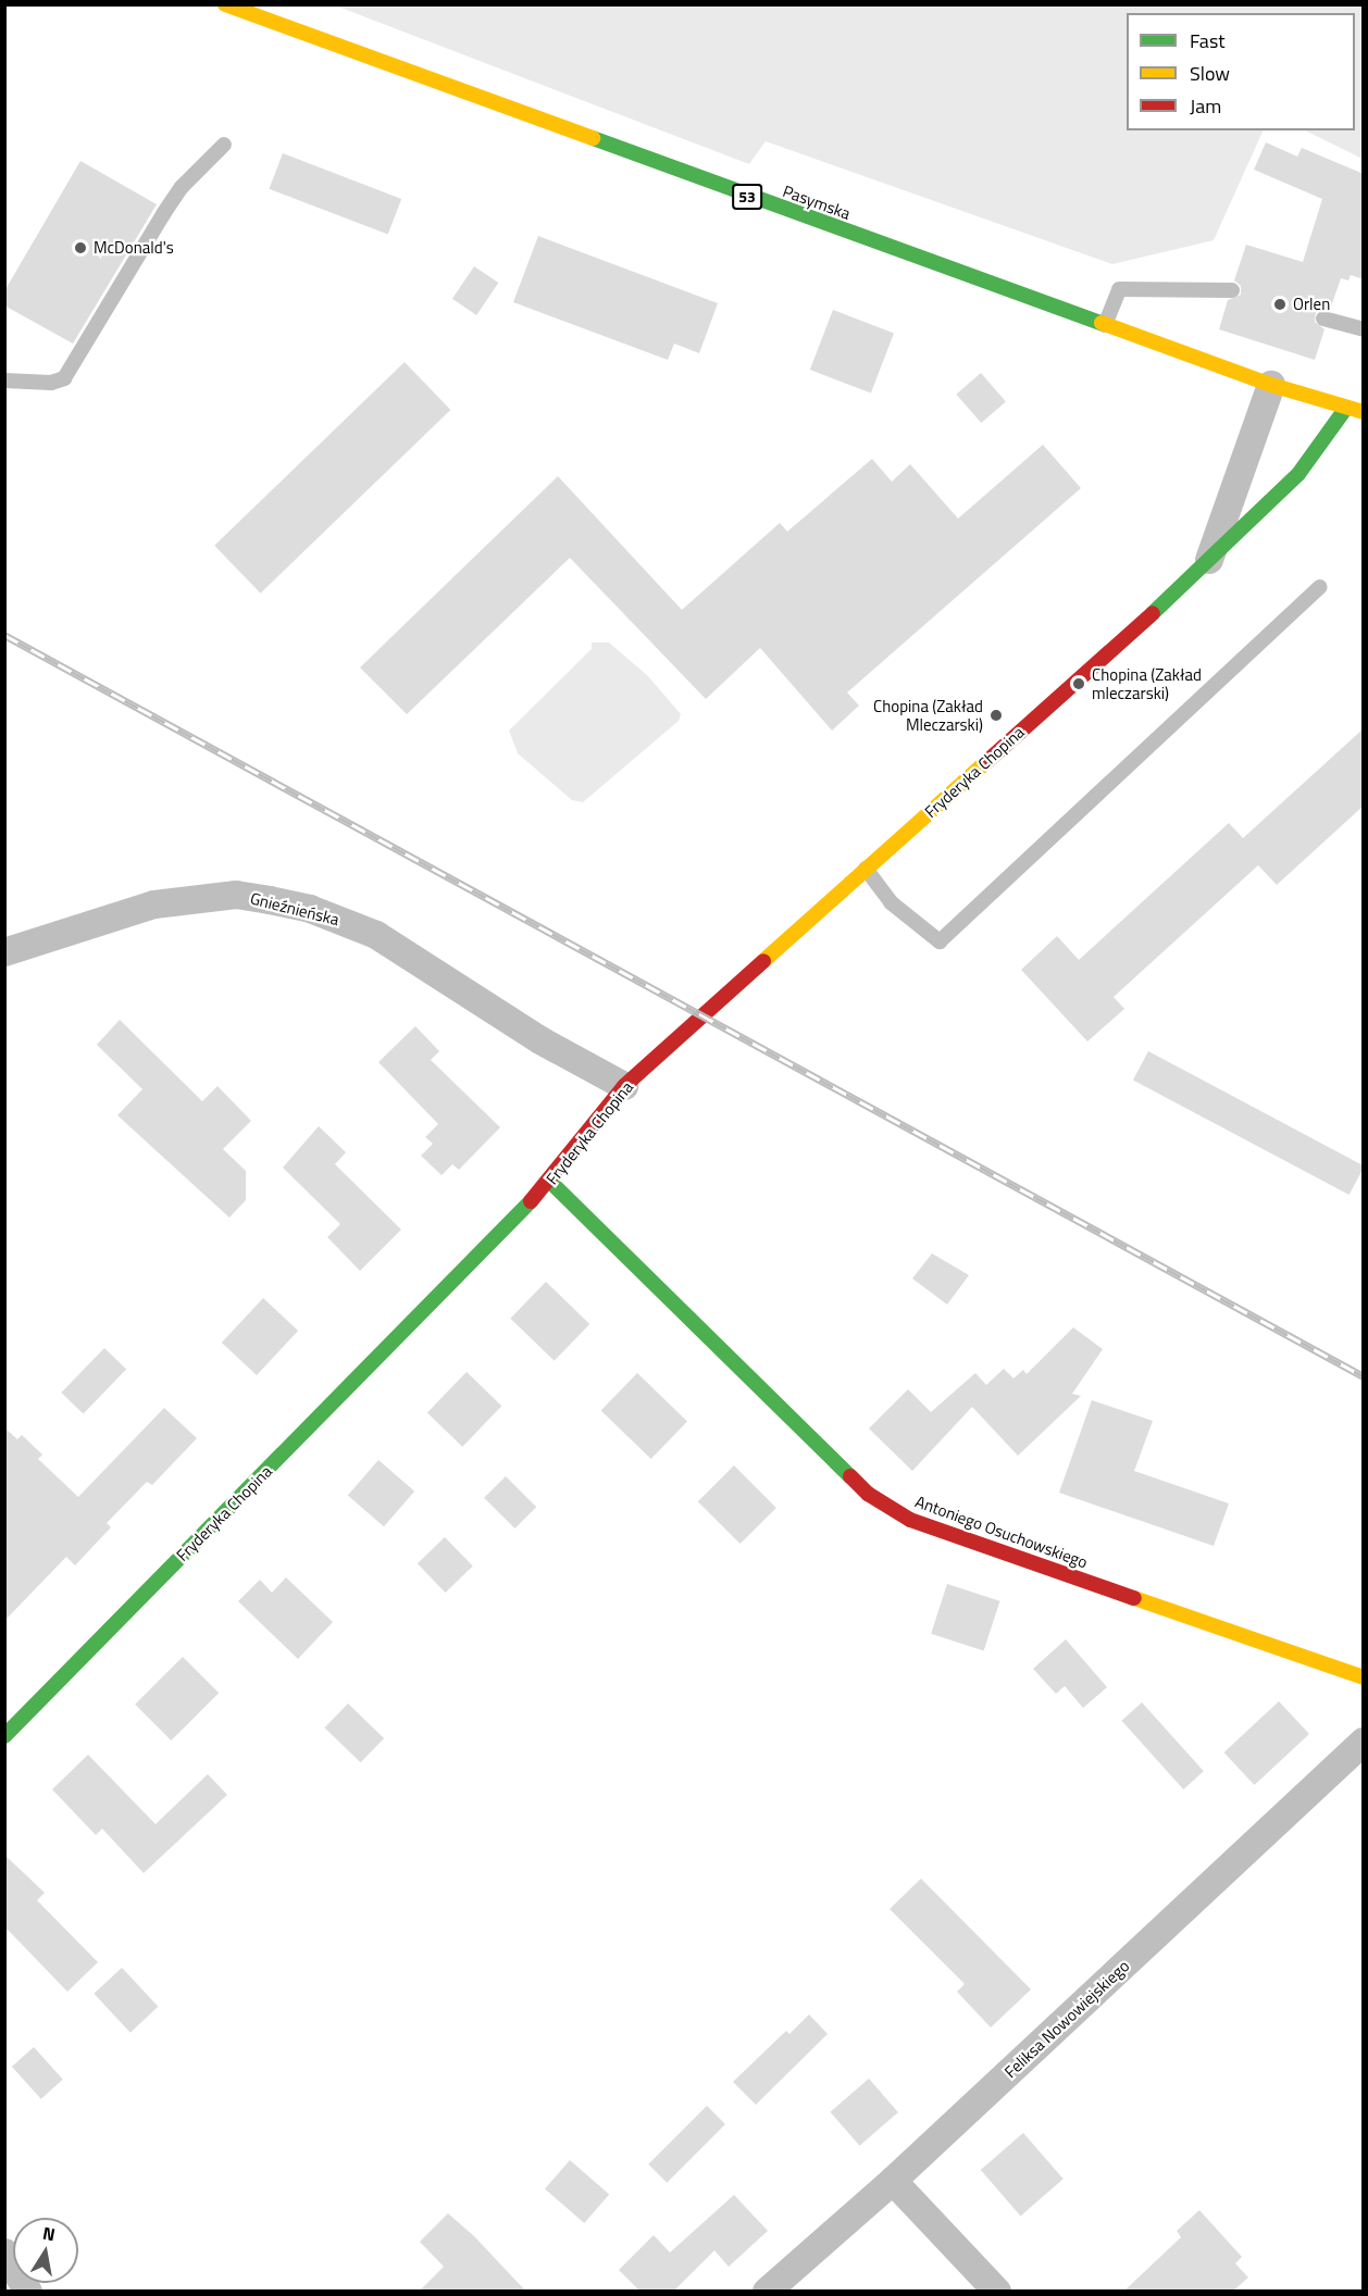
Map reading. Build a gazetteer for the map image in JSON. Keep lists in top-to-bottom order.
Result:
{
  "streets": {
    "street": [
      "53",
      "Pasymska",
      "Fryderyka Chopina",
      "Gnieźnieńska",
      "Antoniego Osuchowskiego",
      "Feliksa Nowowiejskiego"
    ]
  },
  "crossings": [
    ["Pasymska", "Fryderyka Chopina"],
    ["Fryderyka Chopina", "Gnieźnieńska"],
    ["Fryderyka Chopina", "Antoniego Osuchowskiego"]
  ],
  "places": [
    "McDonald's",
    "Orlen",
    "Chopina (Zakład mleczarski)",
    "Chopina (Zakład Mleczarski)"
  ],
  "legend": ["Fast", "Slow", "Jam"],
  "north": "top"
}
